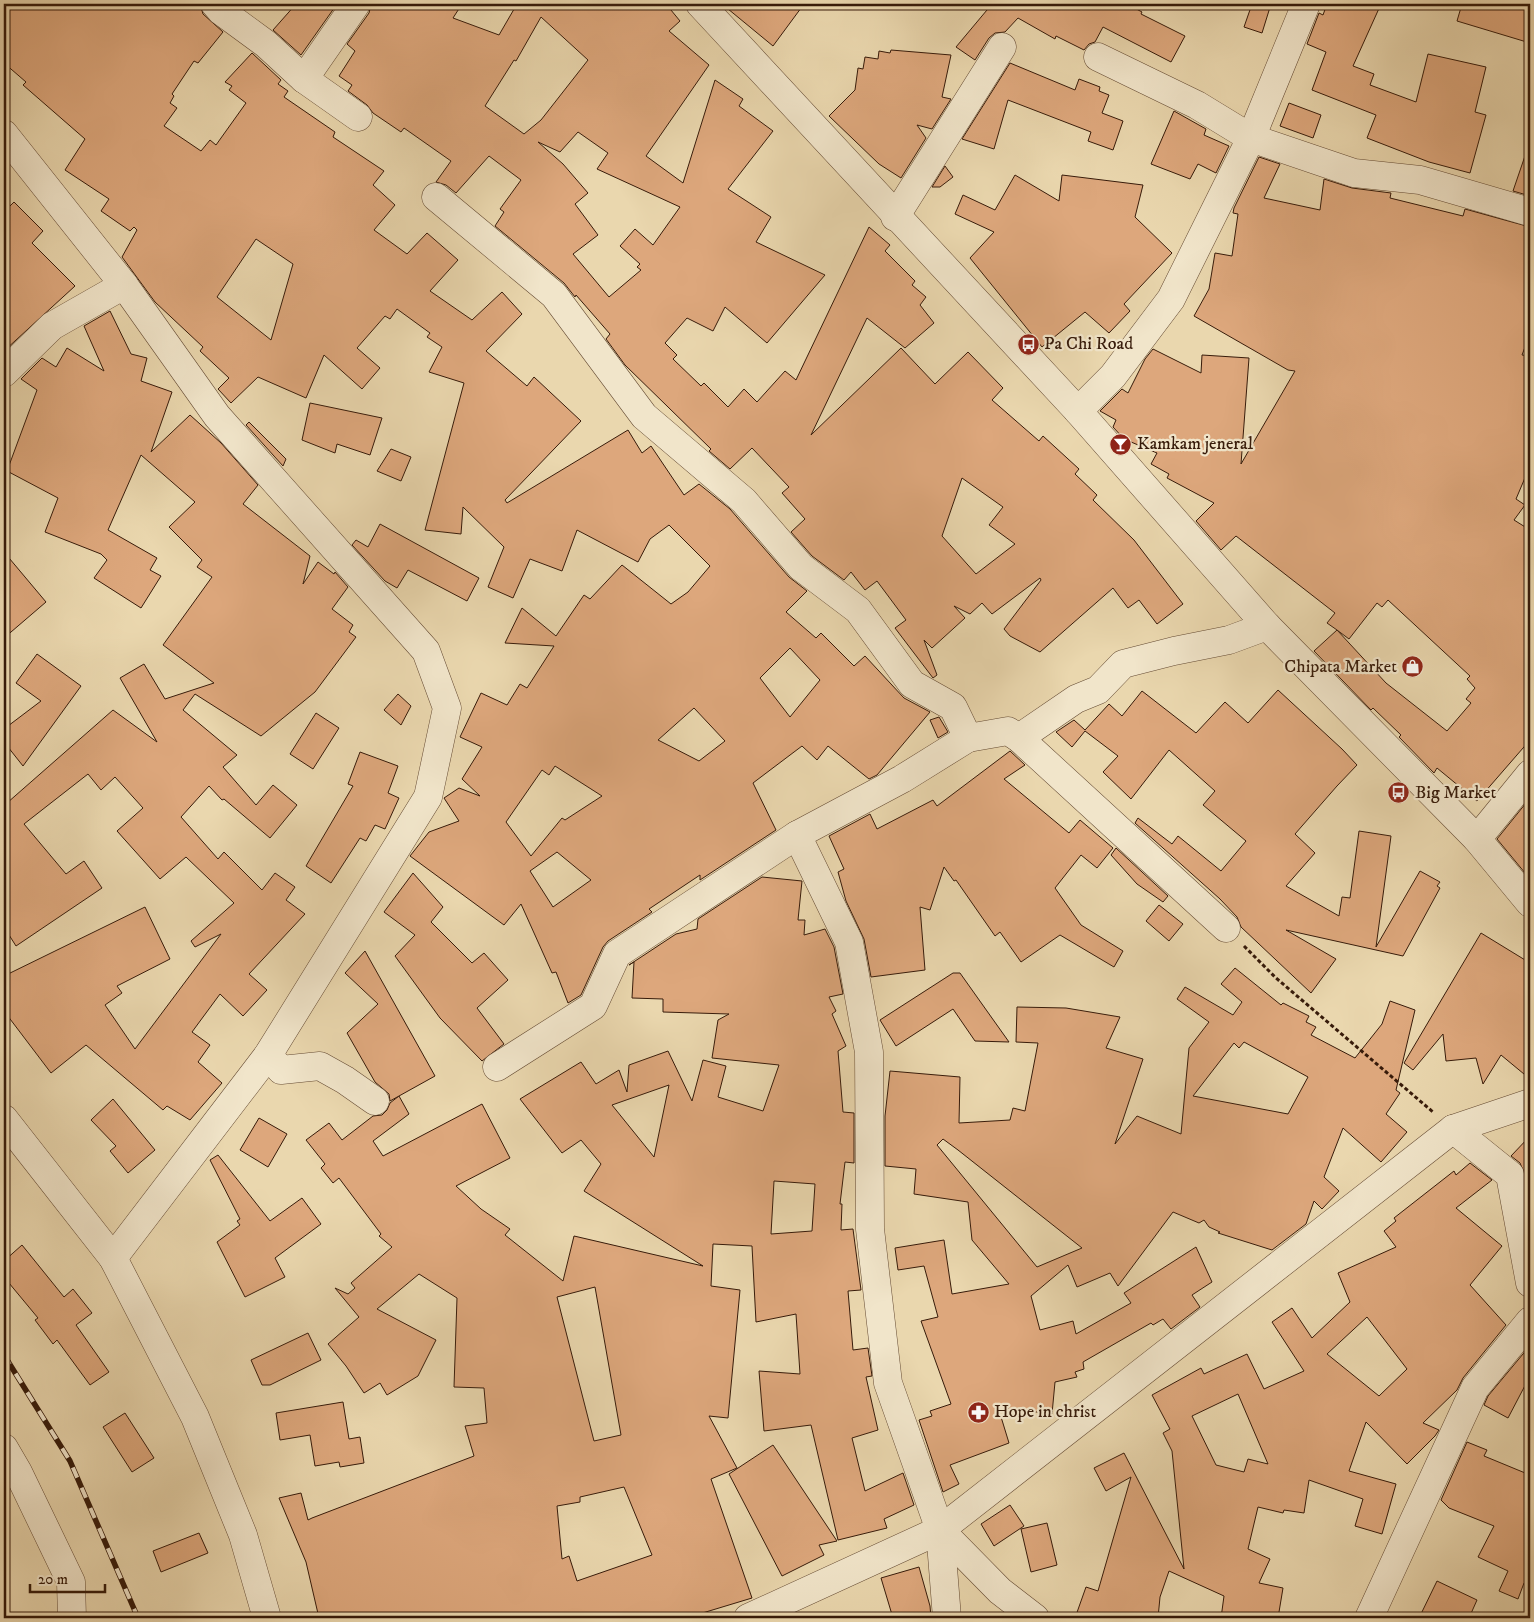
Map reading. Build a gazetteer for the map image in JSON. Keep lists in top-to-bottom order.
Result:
{
  "places": {
    "bus stop": ["Pa Chi Road", "Big Market"],
    "bar": ["Kamkam jeneral"],
    "shop": ["Chipata Market"],
    "pharmacy": ["Hope in christ"]
  },
  "scale_bar": "20 m"
}
